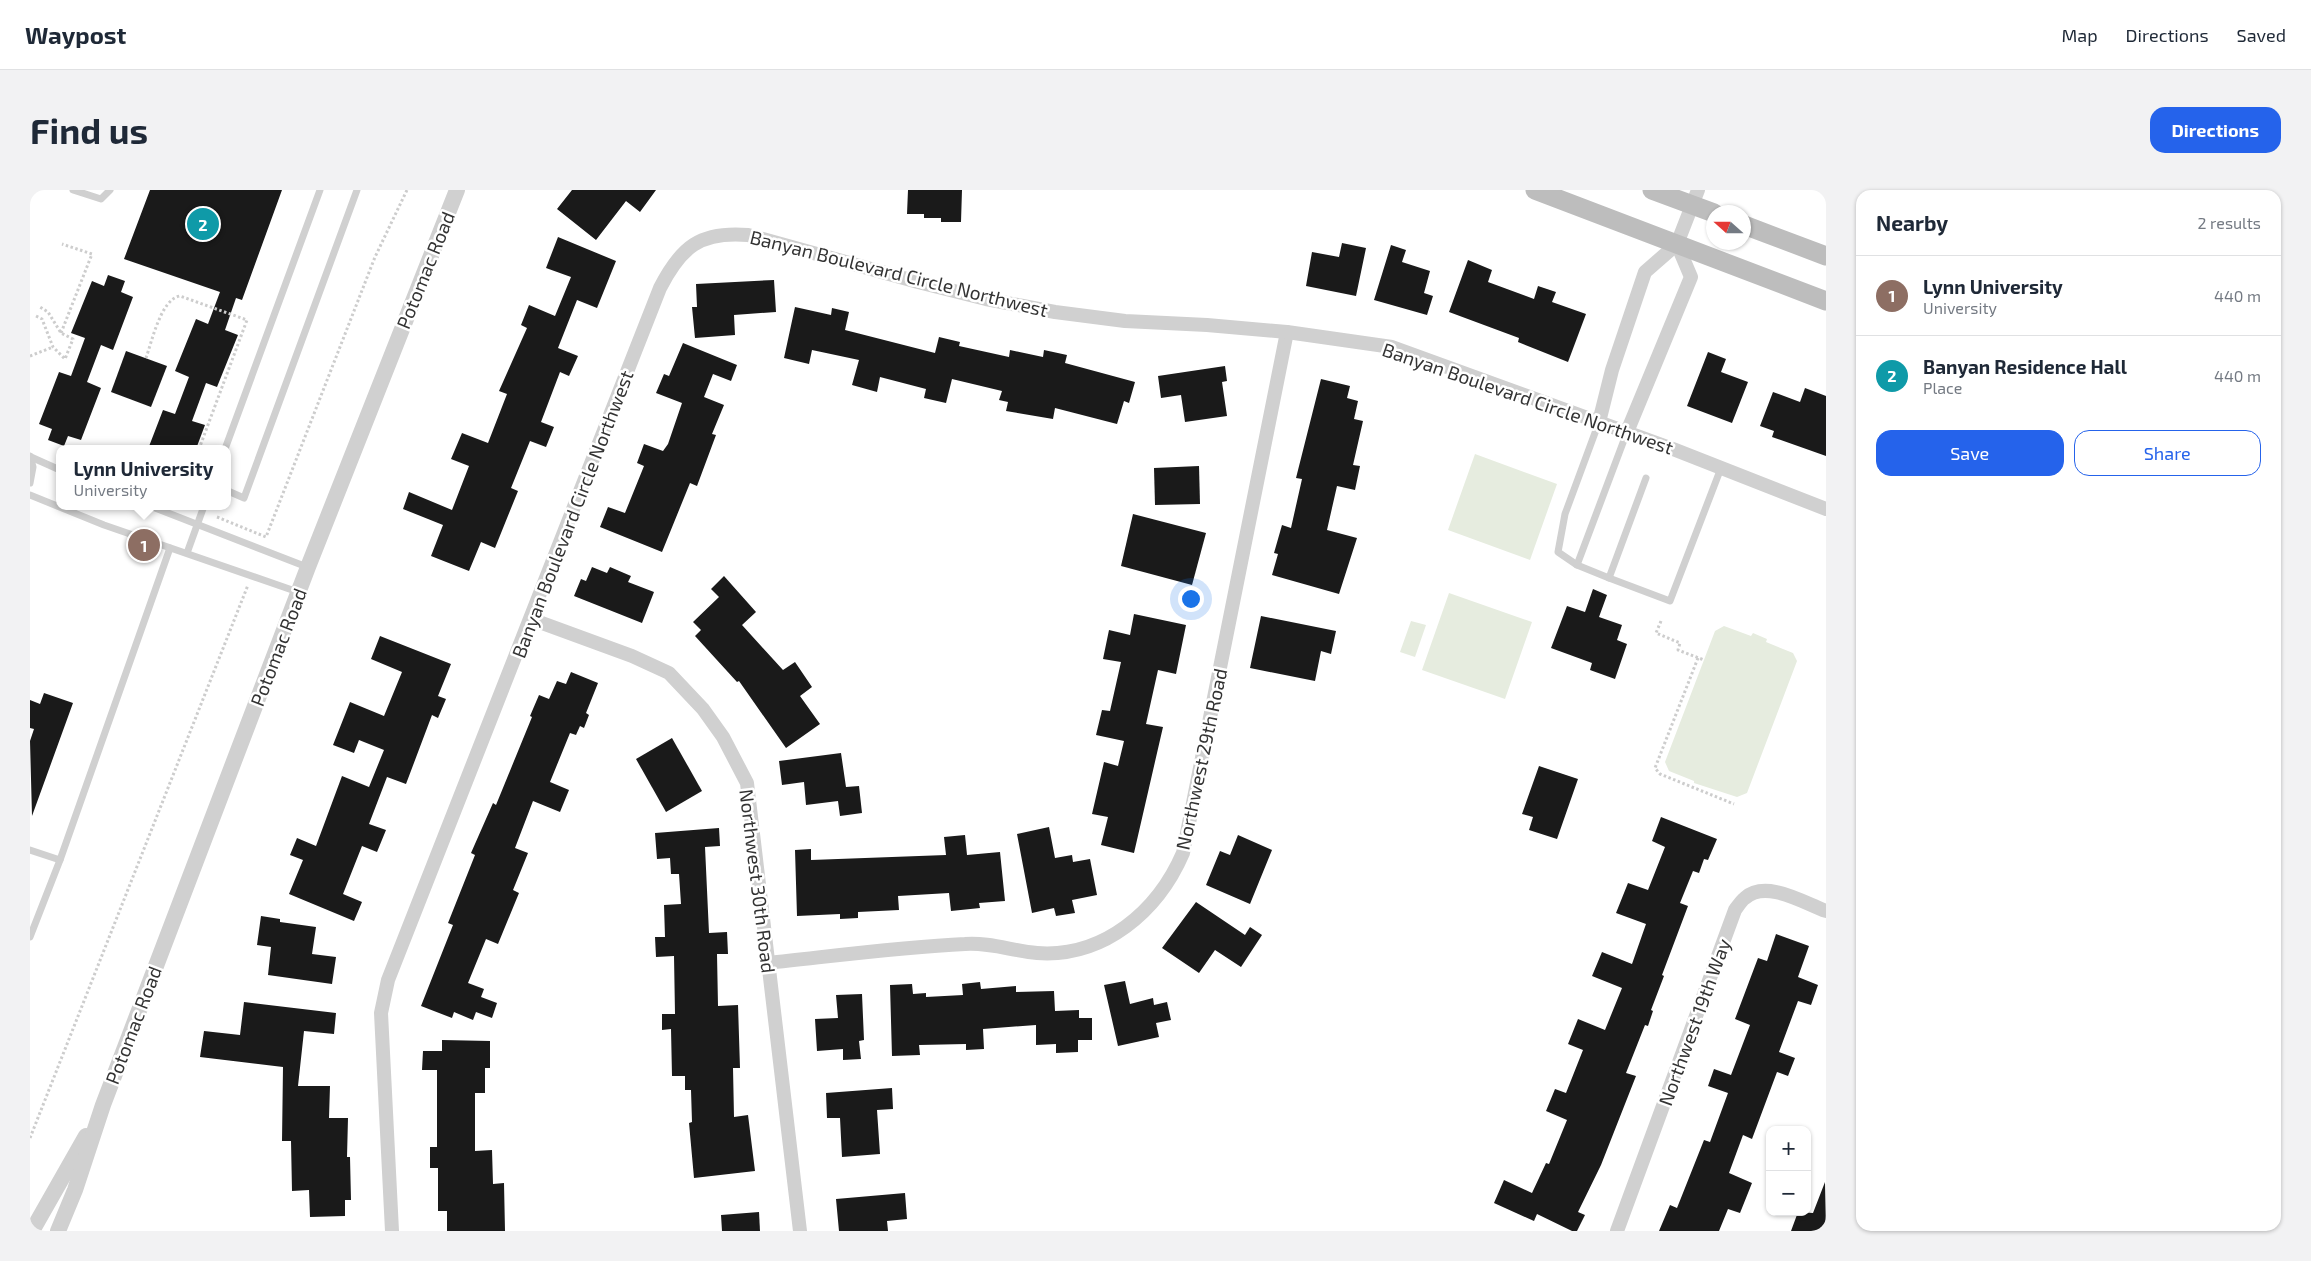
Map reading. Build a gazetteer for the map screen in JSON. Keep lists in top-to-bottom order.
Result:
{
  "streets": {
    "street": [
      "Potomac Road",
      "Banyan Boulevard Circle Northwest",
      "Northwest 29th Road",
      "Northwest 30th Road",
      "Northwest 19th Way"
    ]
  },
  "crossings": [
    ["Banyan Boulevard Circle Northwest", "Northwest 29th Road"],
    ["Banyan Boulevard Circle Northwest", "Northwest 30th Road"],
    ["Northwest 29th Road", "Northwest 30th Road"]
  ],
  "north": "left",
  "page": {
    "header": "Waypost",
    "nav": ["Map", "Directions", "Saved"],
    "buttons": [
      "Directions",
      ["Save", "Share"]
    ],
    "title": "Find us",
    "heading": ["Nearby", "2 results"],
    "pins": ["2", "1"],
    "list": [
      {
        "mark": "1",
        "name": "Lynn University",
        "note": "University",
        "value": "440 m"
      },
      {
        "mark": "2",
        "name": "Banyan Residence Hall",
        "note": "Place",
        "value": "440 m"
      }
    ],
    "popup": ["Lynn University", "University"],
    "map_buttons": ["+", "−"]
  }
}
